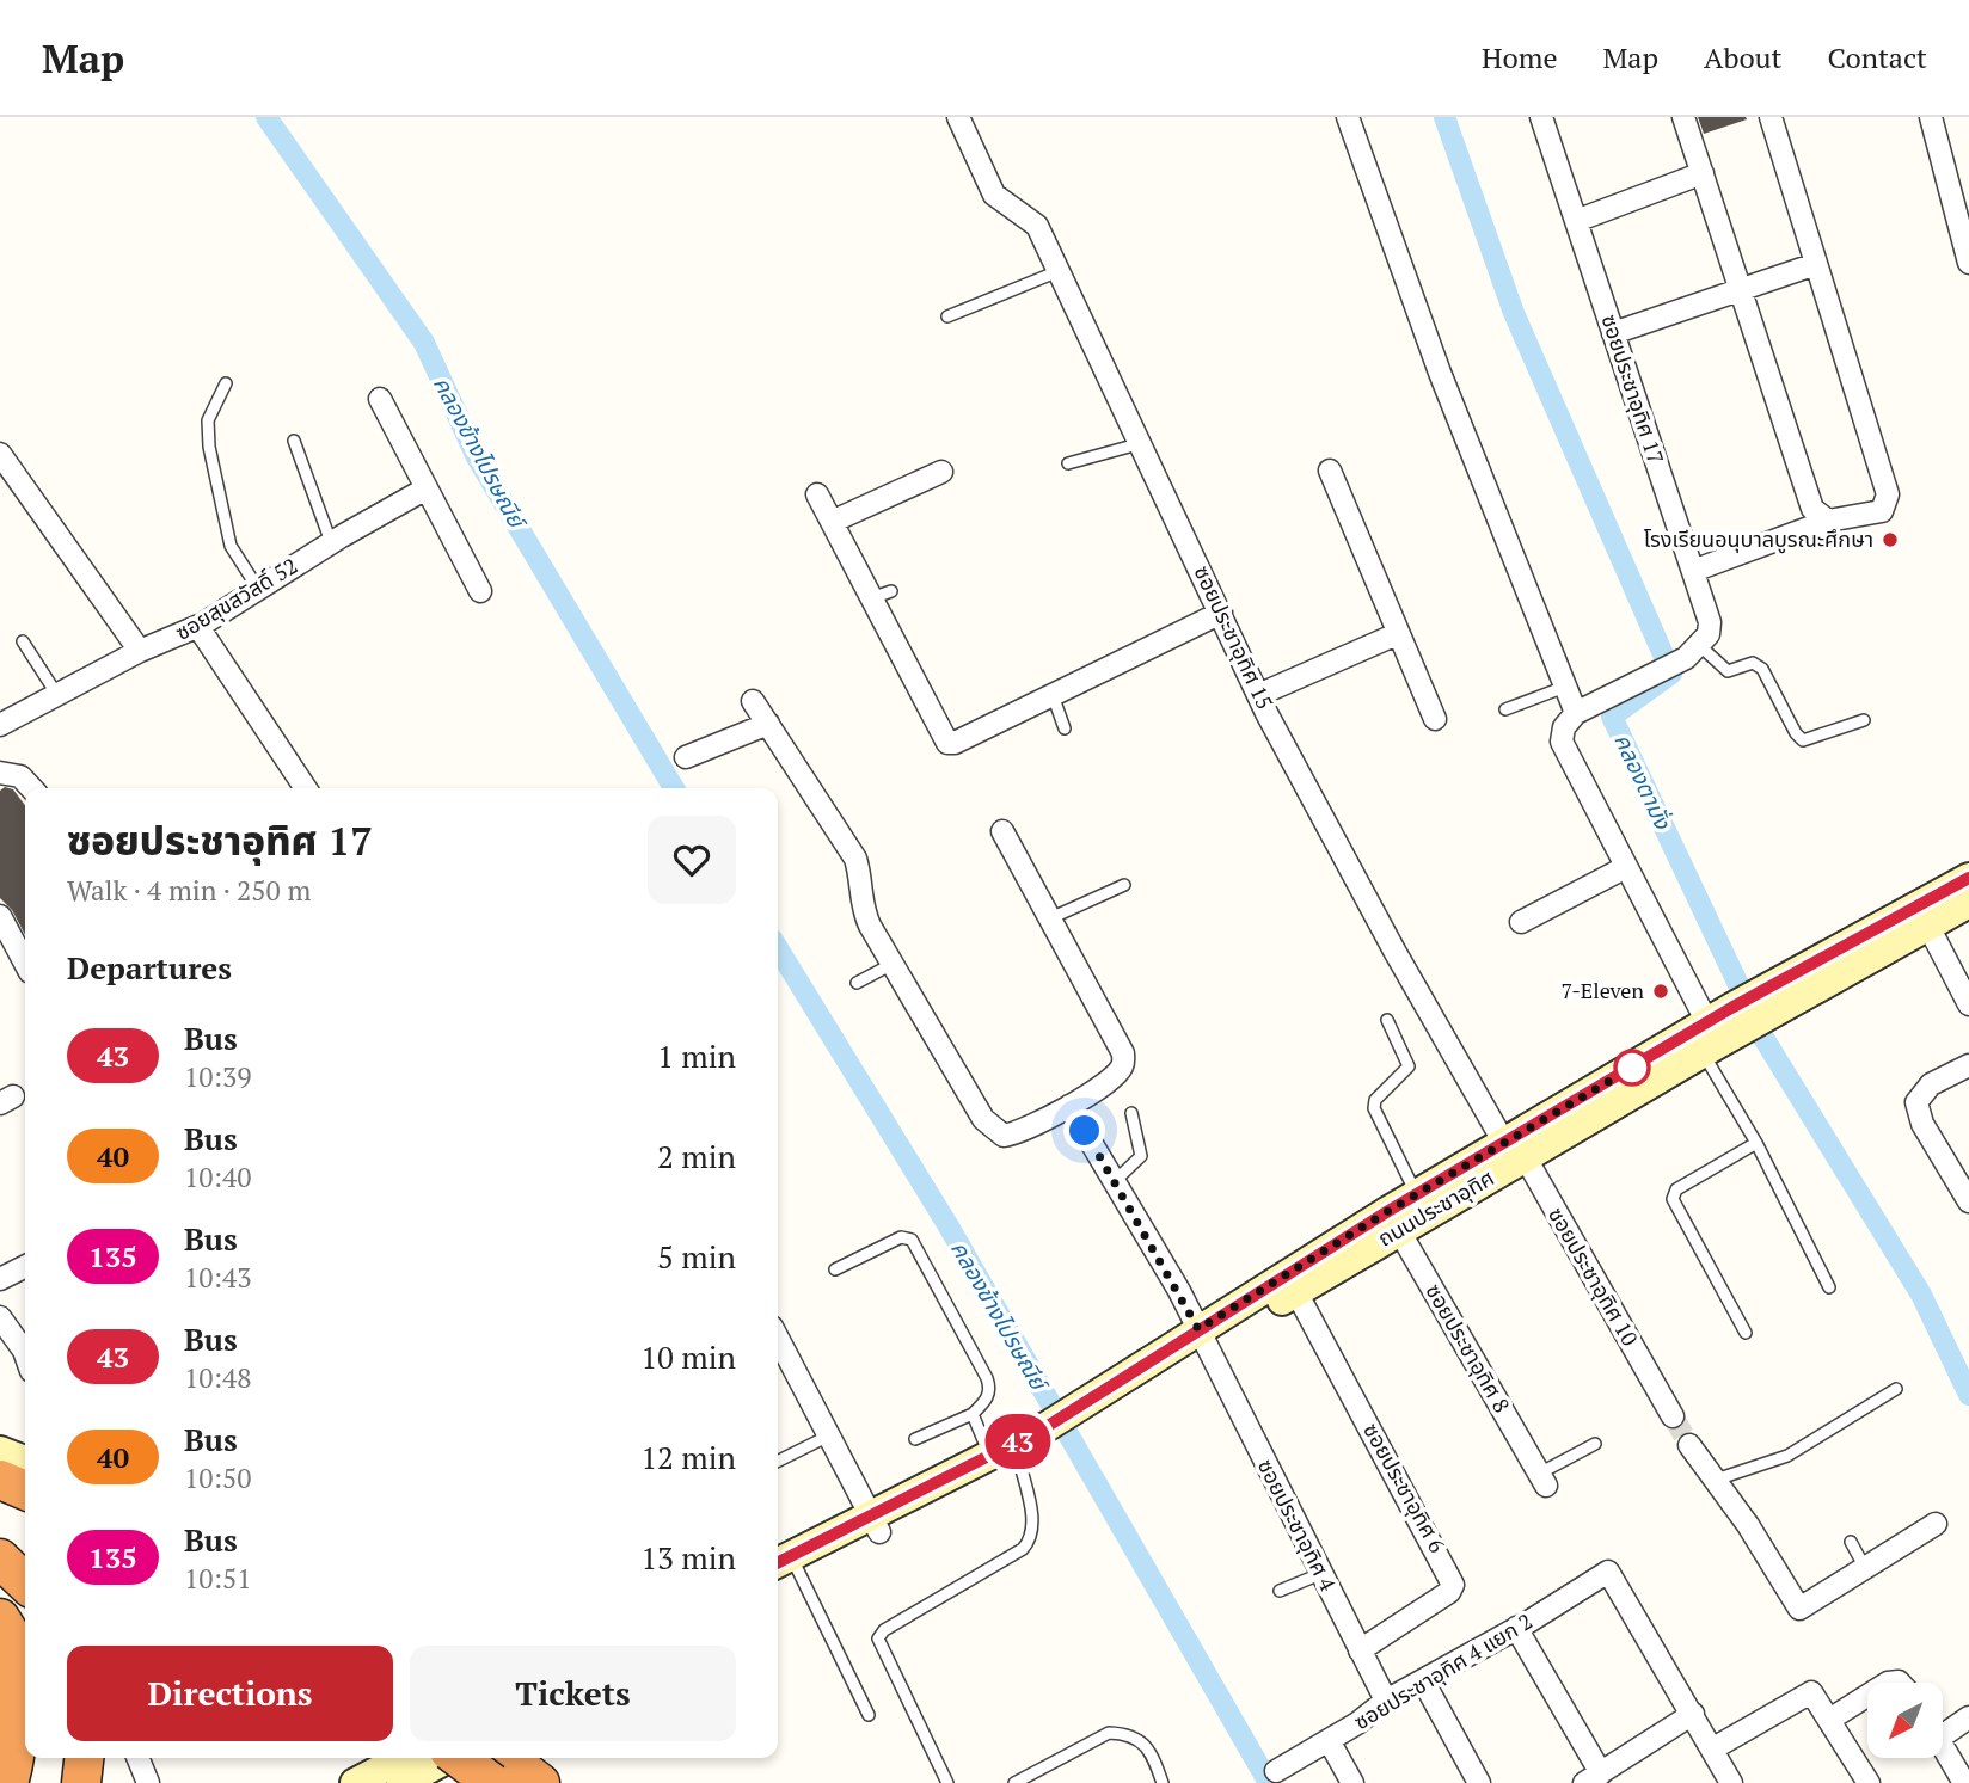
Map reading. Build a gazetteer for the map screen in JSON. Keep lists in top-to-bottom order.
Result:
{
  "streets": {
    "main road": ["ถนนประชาอุทิศ"],
    "street": [
      "ซอยประชาอุทิศ 17",
      "ซอยสุขสวัสดิ์ 52",
      "ซอยประชาอุทิศ 15",
      "ซอยประชาอุทิศ 10",
      "ซอยประชาอุทิศ 8",
      "ซอยประชาอุทิศ 6",
      "ซอยประชาอุทิศ 4",
      "ซอยประชาอุทิศ 4 แยก 2"
    ]
  },
  "crossings": [
    ["ซอยประชาอุทิศ 15", "ถนนประชาอุทิศ"],
    ["ซอยประชาอุทิศ 15", "ซอยประชาอุทิศ 10"],
    ["ถนนประชาอุทิศ", "ซอยประชาอุทิศ 10"],
    ["ถนนประชาอุทิศ", "ซอยประชาอุทิศ 8"],
    ["ถนนประชาอุทิศ", "ซอยประชาอุทิศ 6"],
    ["ถนนประชาอุทิศ", "ซอยประชาอุทิศ 4"],
    ["ซอยประชาอุทิศ 6", "ซอยประชาอุทิศ 4"],
    ["ซอยประชาอุทิศ 4", "ซอยประชาอุทิศ 4 แยก 2"]
  ],
  "water": ["คลองข้างไปรษณีย์", "คลองตามั่ง"],
  "places": ["โรงเรียนอนุบาลบูรณะศึกษา", "7-Eleven"],
  "lines": ["bus line 43"],
  "north": "bottom left",
  "page": {
    "header": "Map",
    "nav": [
      "Home",
      "Map",
      "About",
      "Contact"
    ],
    "on_map": "43",
    "heading": [
      ["ซอยประชาอุทิศ 17", "Walk · 4 min · 250 m"],
      "Departures"
    ],
    "list": [
      {
        "mark": "43",
        "name": "Bus",
        "note": "10:39",
        "value": "1 min"
      },
      {
        "mark": "40",
        "name": "Bus",
        "note": "10:40",
        "value": "2 min"
      },
      {
        "mark": "135",
        "name": "Bus",
        "note": "10:43",
        "value": "5 min"
      },
      {
        "mark": "43",
        "name": "Bus",
        "note": "10:48",
        "value": "10 min"
      },
      {
        "mark": "40",
        "name": "Bus",
        "note": "10:50",
        "value": "12 min"
      },
      {
        "mark": "135",
        "name": "Bus",
        "note": "10:51",
        "value": "13 min"
      }
    ],
    "buttons": ["Directions", "Tickets"]
  }
}
